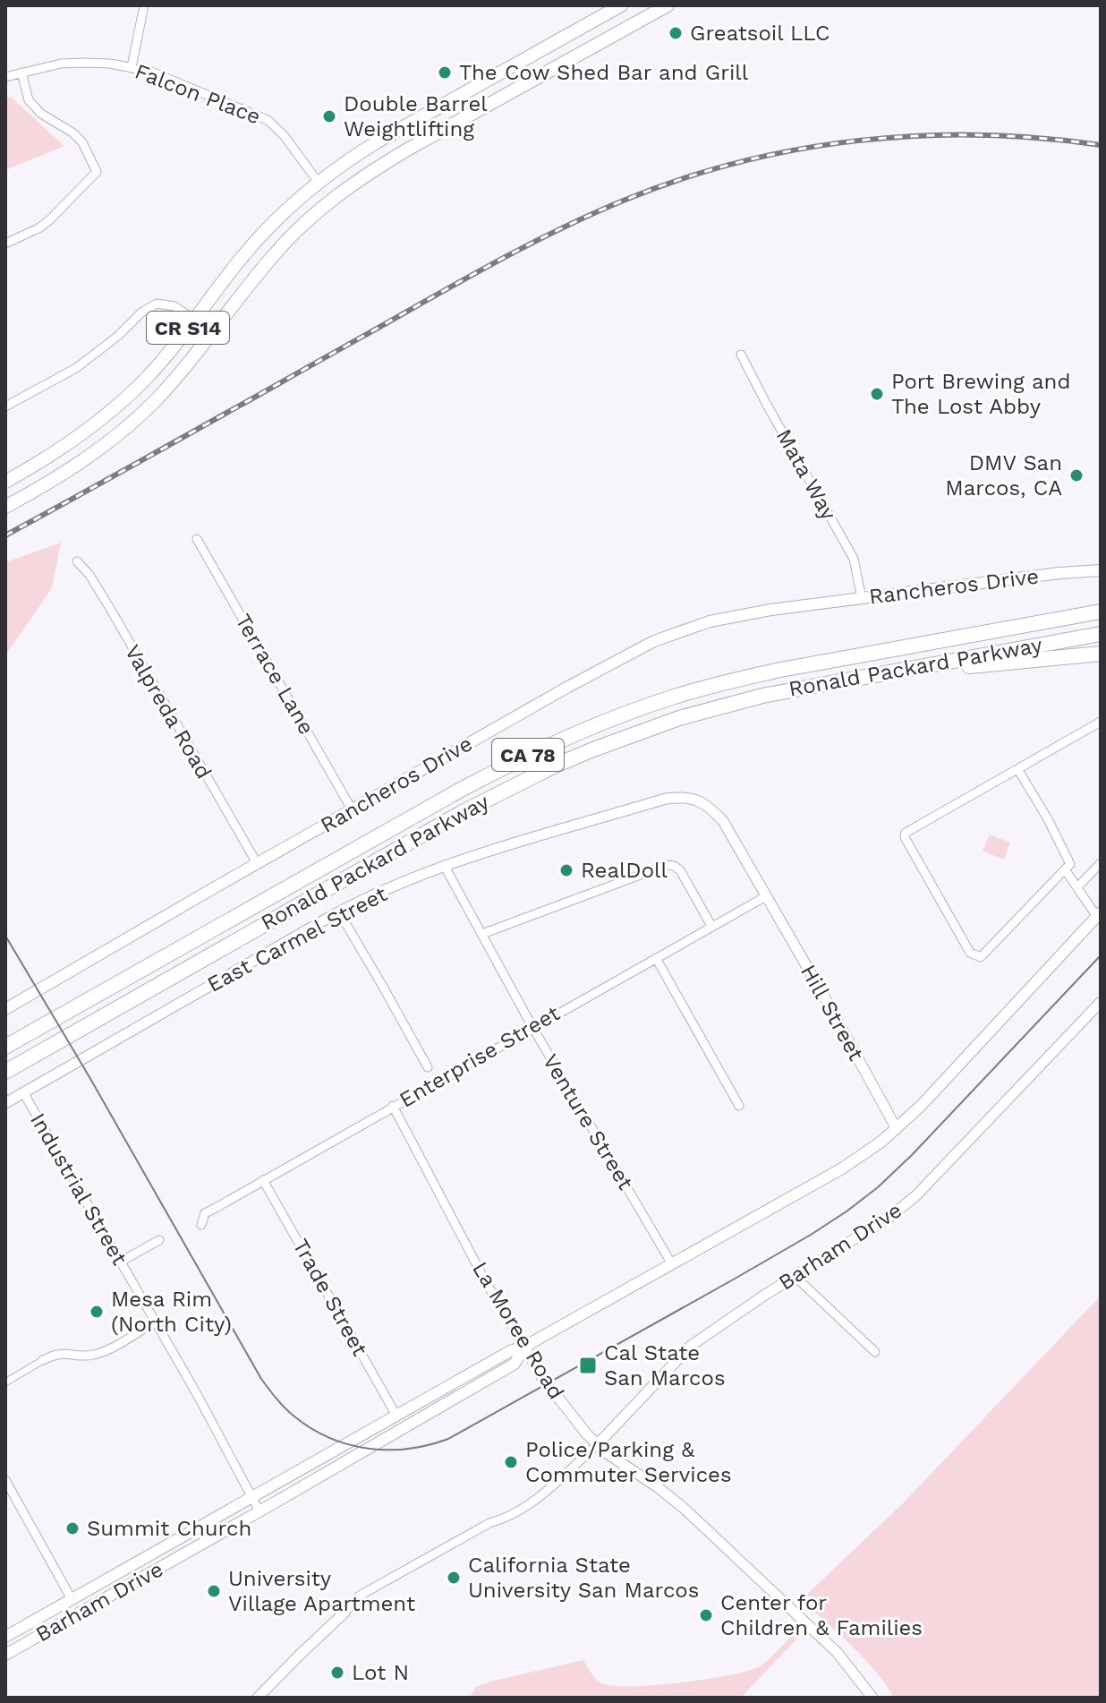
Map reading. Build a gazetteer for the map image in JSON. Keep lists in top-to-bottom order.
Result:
{
  "streets": {
    "highway": ["Ronald Packard Parkway", "CA 78"],
    "main road": ["CR S14", "Rancheros Drive", "Barham Drive"],
    "street": [
      "Falcon Place",
      "Mata Way",
      "Terrace Lane",
      "Valpreda Road",
      "East Carmel Street",
      "Hill Street",
      "Enterprise Street",
      "Venture Street",
      "Industrial Street",
      "Trade Street",
      "La Moree Road"
    ]
  },
  "crossings": [
    ["Falcon Place", "CR S14"],
    ["Mata Way", "Rancheros Drive"],
    ["Rancheros Drive", "Terrace Lane"],
    ["Rancheros Drive", "Valpreda Road"],
    ["East Carmel Street", "Hill Street"],
    ["East Carmel Street", "Enterprise Street"],
    ["East Carmel Street", "Venture Street"],
    ["East Carmel Street", "Industrial Street"],
    ["Hill Street", "Enterprise Street"],
    ["Enterprise Street", "Venture Street"],
    ["Enterprise Street", "Trade Street"],
    ["Enterprise Street", "La Moree Road"],
    ["Venture Street", "Barham Drive"],
    ["Industrial Street", "Barham Drive"],
    ["Barham Drive", "Trade Street"],
    ["Barham Drive", "La Moree Road"]
  ],
  "places": {
    "other": [
      "Greatsoil LLC",
      "The Cow Shed Bar and Grill",
      "Double Barrel Weightlifting",
      "Port Brewing and The Lost Abby",
      "DMV San Marcos, CA",
      "RealDoll",
      "Mesa Rim (North City)",
      "Police/Parking & Commuter Services",
      "Summit Church",
      "California State University San Marcos",
      "University Village Apartment",
      "Center for Children & Families",
      "Lot N"
    ],
    "transit": ["Cal State San Marcos"]
  }
}
